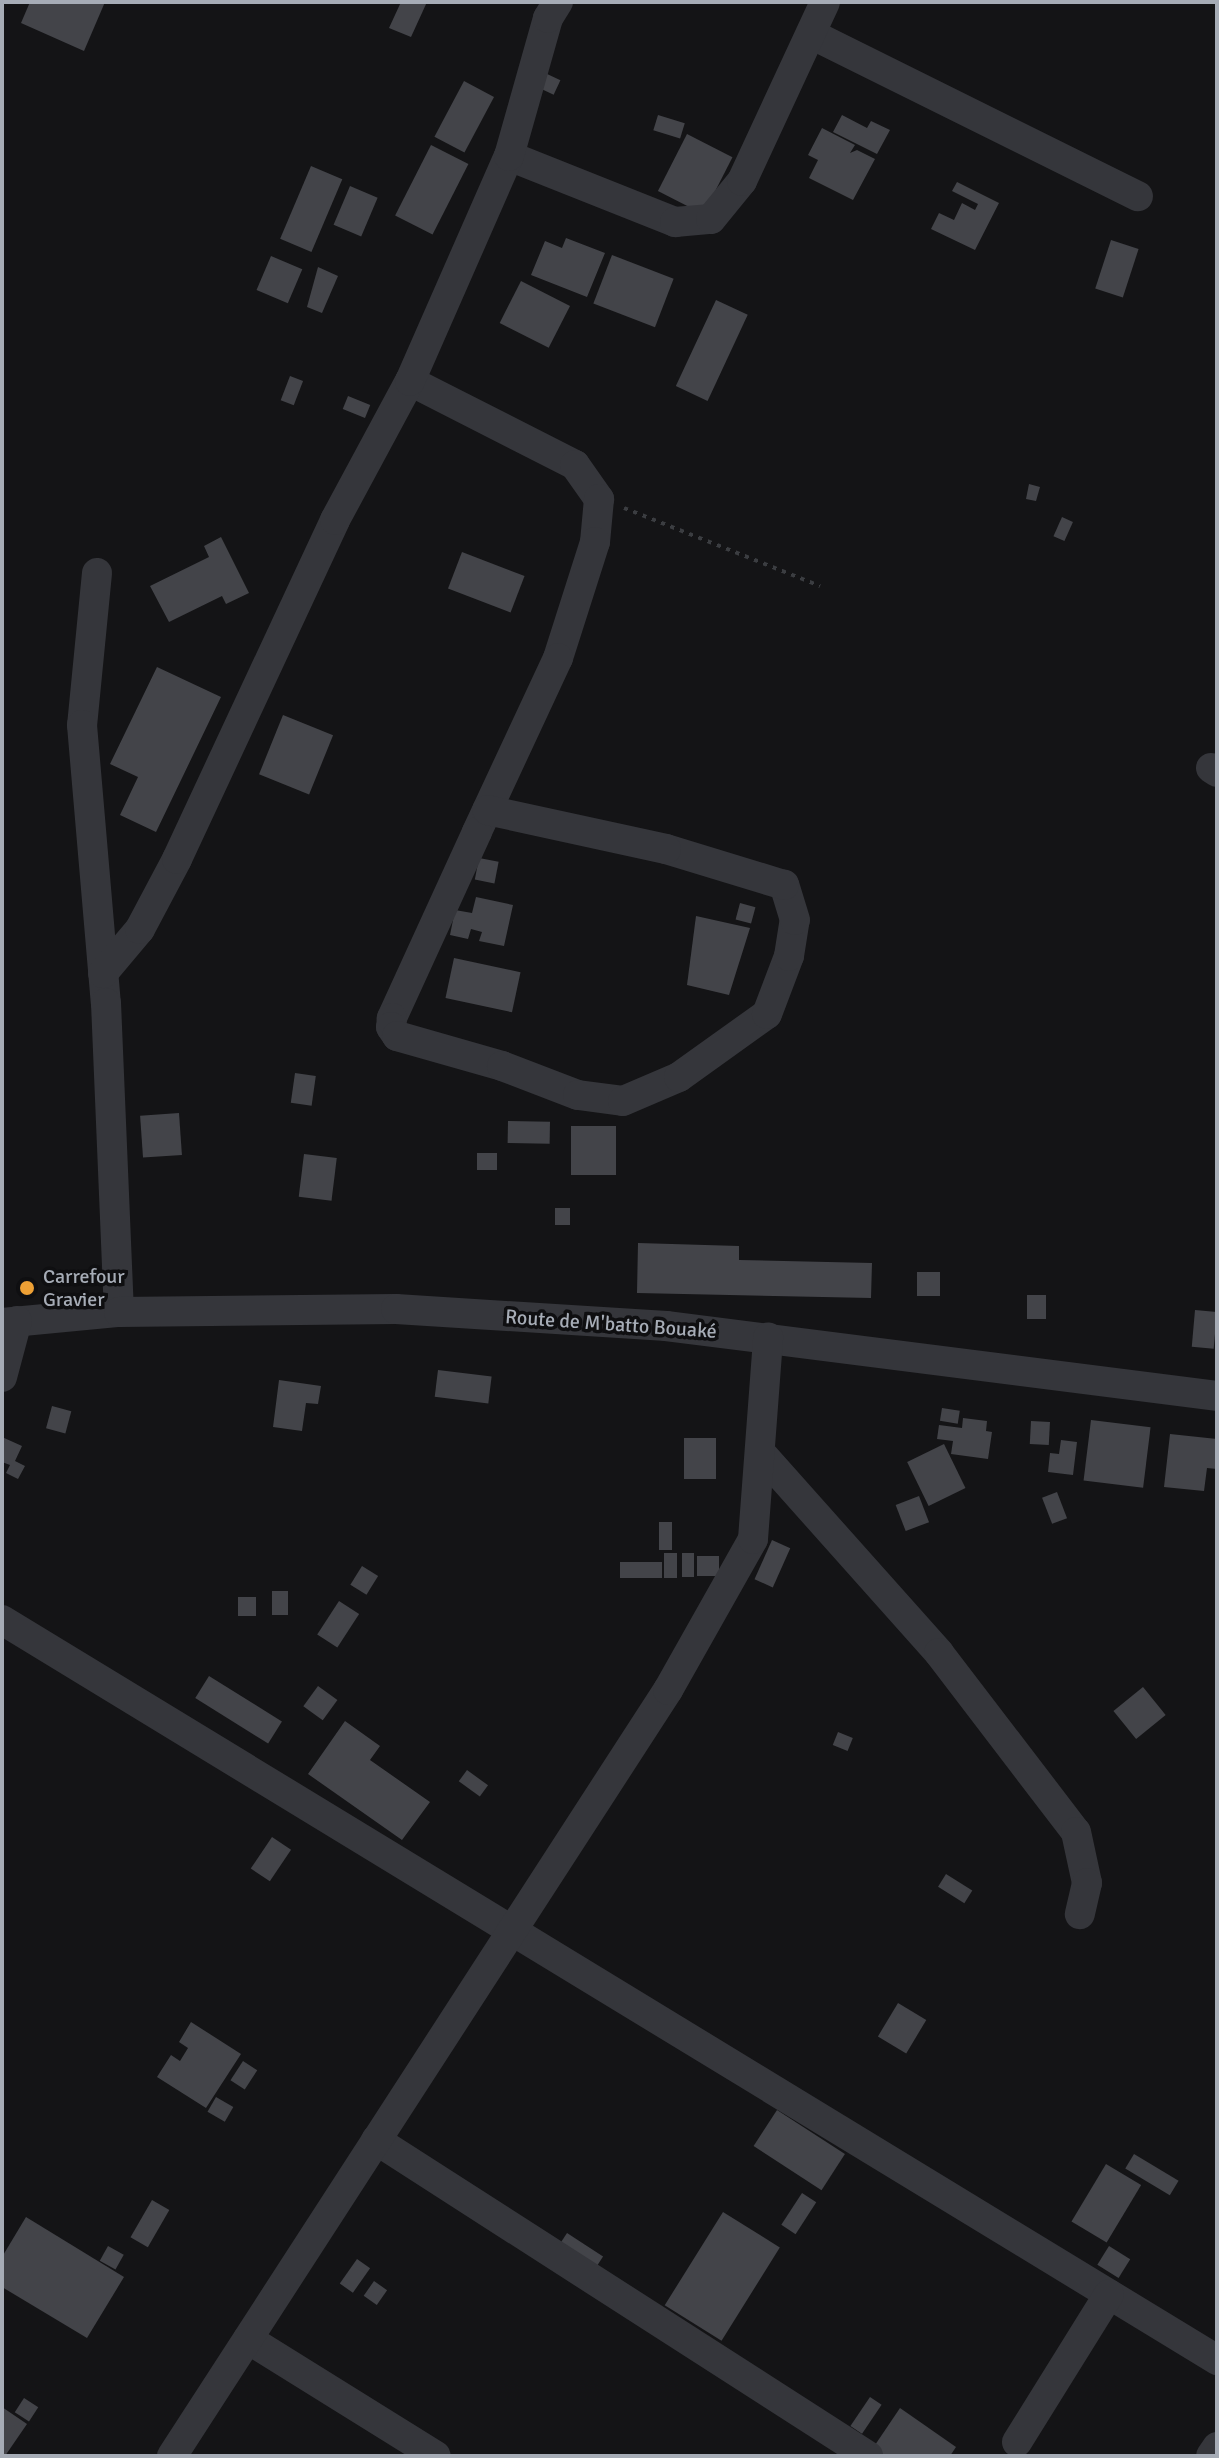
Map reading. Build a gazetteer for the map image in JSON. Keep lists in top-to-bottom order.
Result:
{
  "streets": {
    "street": ["Route de M'batto Bouaké"]
  },
  "places": ["Carrefour Gravier"]
}
